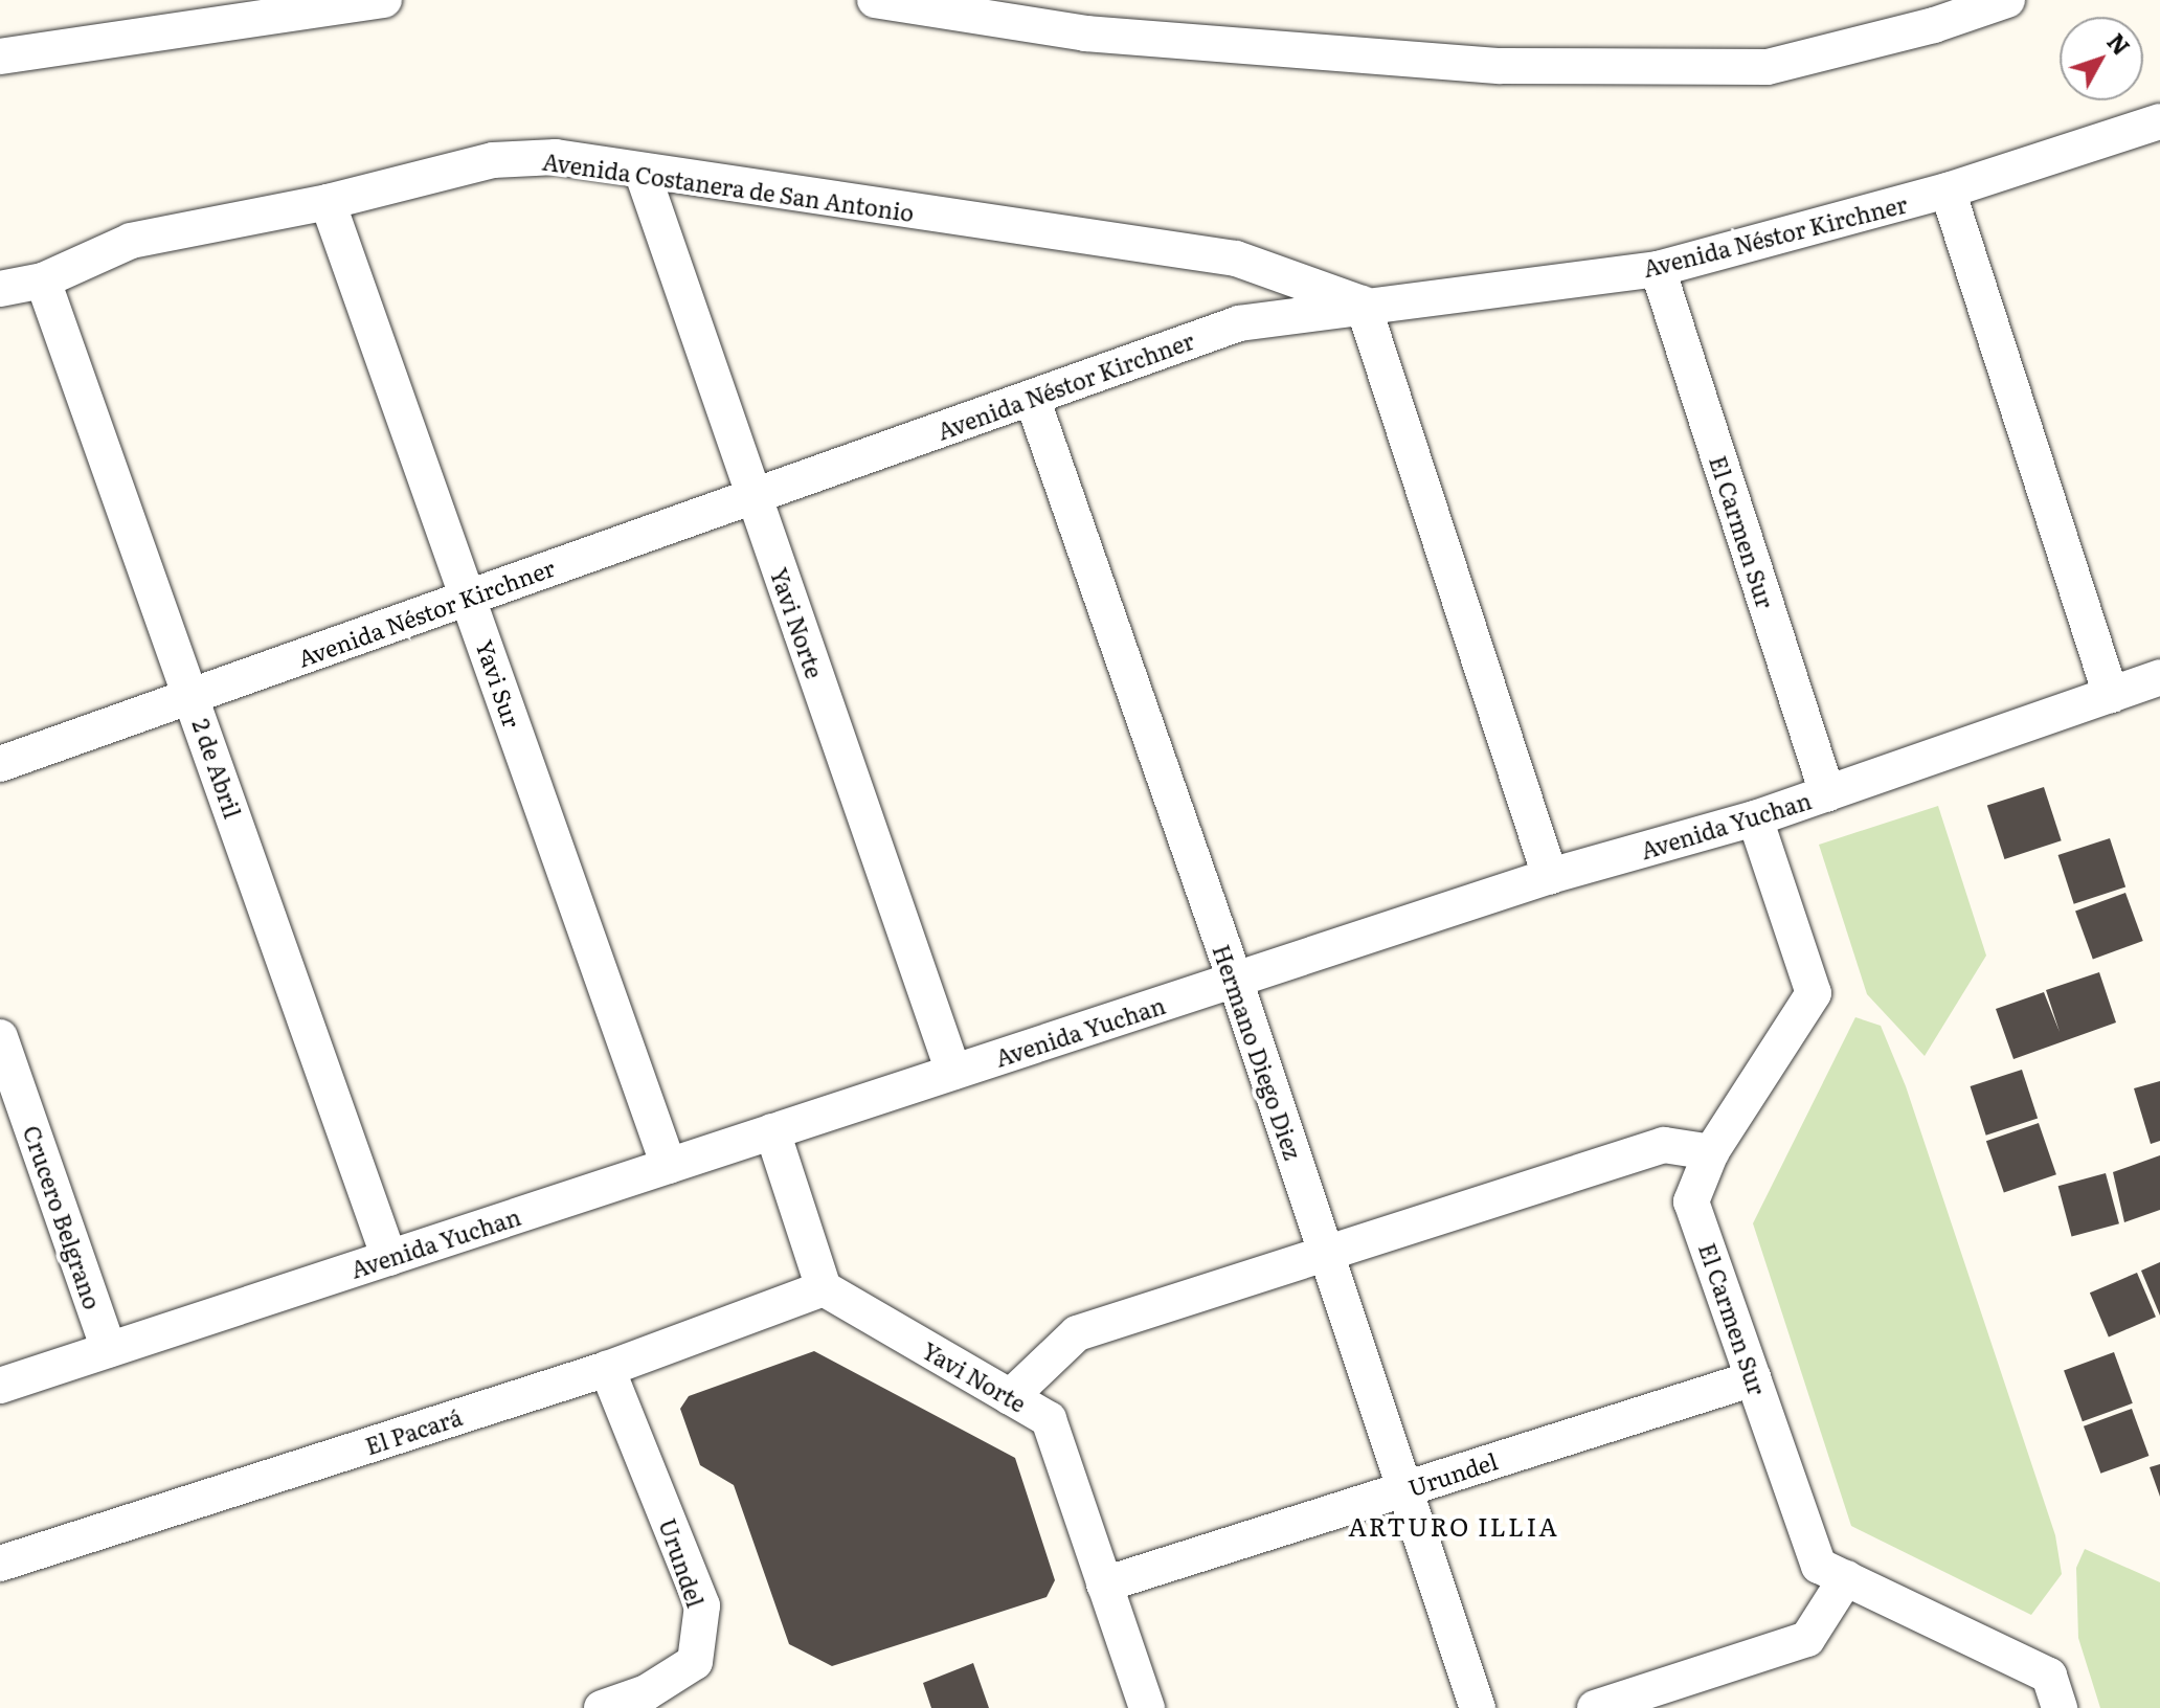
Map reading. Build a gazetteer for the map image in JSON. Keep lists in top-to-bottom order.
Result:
{
  "streets": {
    "street": [
      "Avenida Costanera de San Antonio",
      "Avenida Néstor Kirchner",
      "El Carmen Sur",
      "Yavi Norte",
      "Yavi Sur",
      "2 de Abril",
      "Avenida Yuchan",
      "Hermano Diego Diez",
      "Crucero Belgrano",
      "El Pacará",
      "Urundel"
    ]
  },
  "crossings": [
    ["Avenida Costanera de San Antonio", "Avenida Néstor Kirchner"],
    ["Avenida Costanera de San Antonio", "Yavi Norte"],
    ["Avenida Costanera de San Antonio", "Yavi Sur"],
    ["Avenida Costanera de San Antonio", "2 de Abril"],
    ["Avenida Néstor Kirchner", "El Carmen Sur"],
    ["Avenida Néstor Kirchner", "Yavi Norte"],
    ["Avenida Néstor Kirchner", "Yavi Sur"],
    ["Avenida Néstor Kirchner", "2 de Abril"],
    ["Avenida Néstor Kirchner", "Hermano Diego Diez"],
    ["El Carmen Sur", "Avenida Yuchan"],
    ["El Carmen Sur", "Urundel"],
    ["Yavi Norte", "Avenida Yuchan"],
    ["Yavi Norte", "El Pacará"],
    ["Yavi Norte", "Urundel"],
    ["Yavi Sur", "Avenida Yuchan"],
    ["2 de Abril", "Avenida Yuchan"],
    ["Avenida Yuchan", "Hermano Diego Diez"],
    ["Avenida Yuchan", "Crucero Belgrano"],
    ["Hermano Diego Diez", "Urundel"],
    ["El Pacará", "Urundel"]
  ],
  "districts": ["ARTURO ILLIA"],
  "north": "top right"
}
